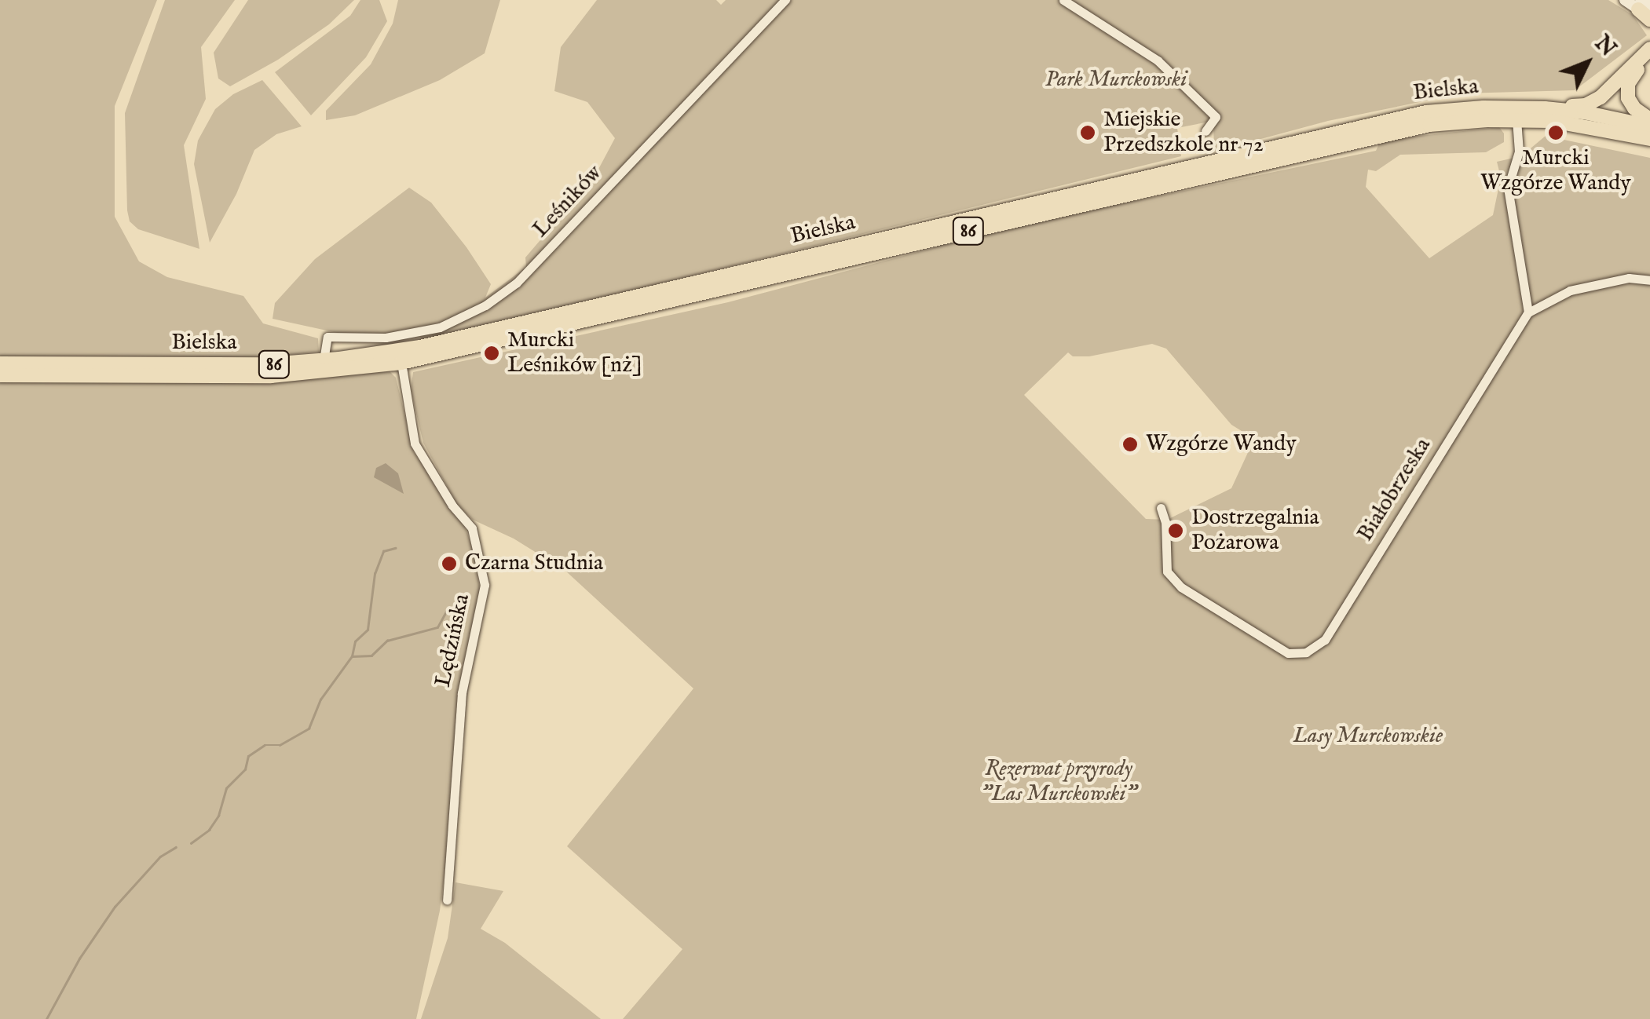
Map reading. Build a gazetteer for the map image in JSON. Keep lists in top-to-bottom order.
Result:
{
  "streets": {
    "main road": ["Bielska", "86"],
    "street": ["Leśników", "Białobrzeska", "Lędzińska"]
  },
  "crossings": [
    ["Bielska", "Leśników"],
    ["Bielska", "Lędzińska"]
  ],
  "parks": ["Park Murckowski", "Lasy Murckowskie", "Rezerwat przyrody \"Las Murckowski\""],
  "places": [
    "Miejskie Przedszkole nr 72",
    "Murcki Wzgórze Wandy",
    "Murcki Leśników [nż]",
    "Wzgórze Wandy",
    "Dostrzegalnia Pożarowa",
    "Czarna Studnia"
  ],
  "north": "top right"
}
